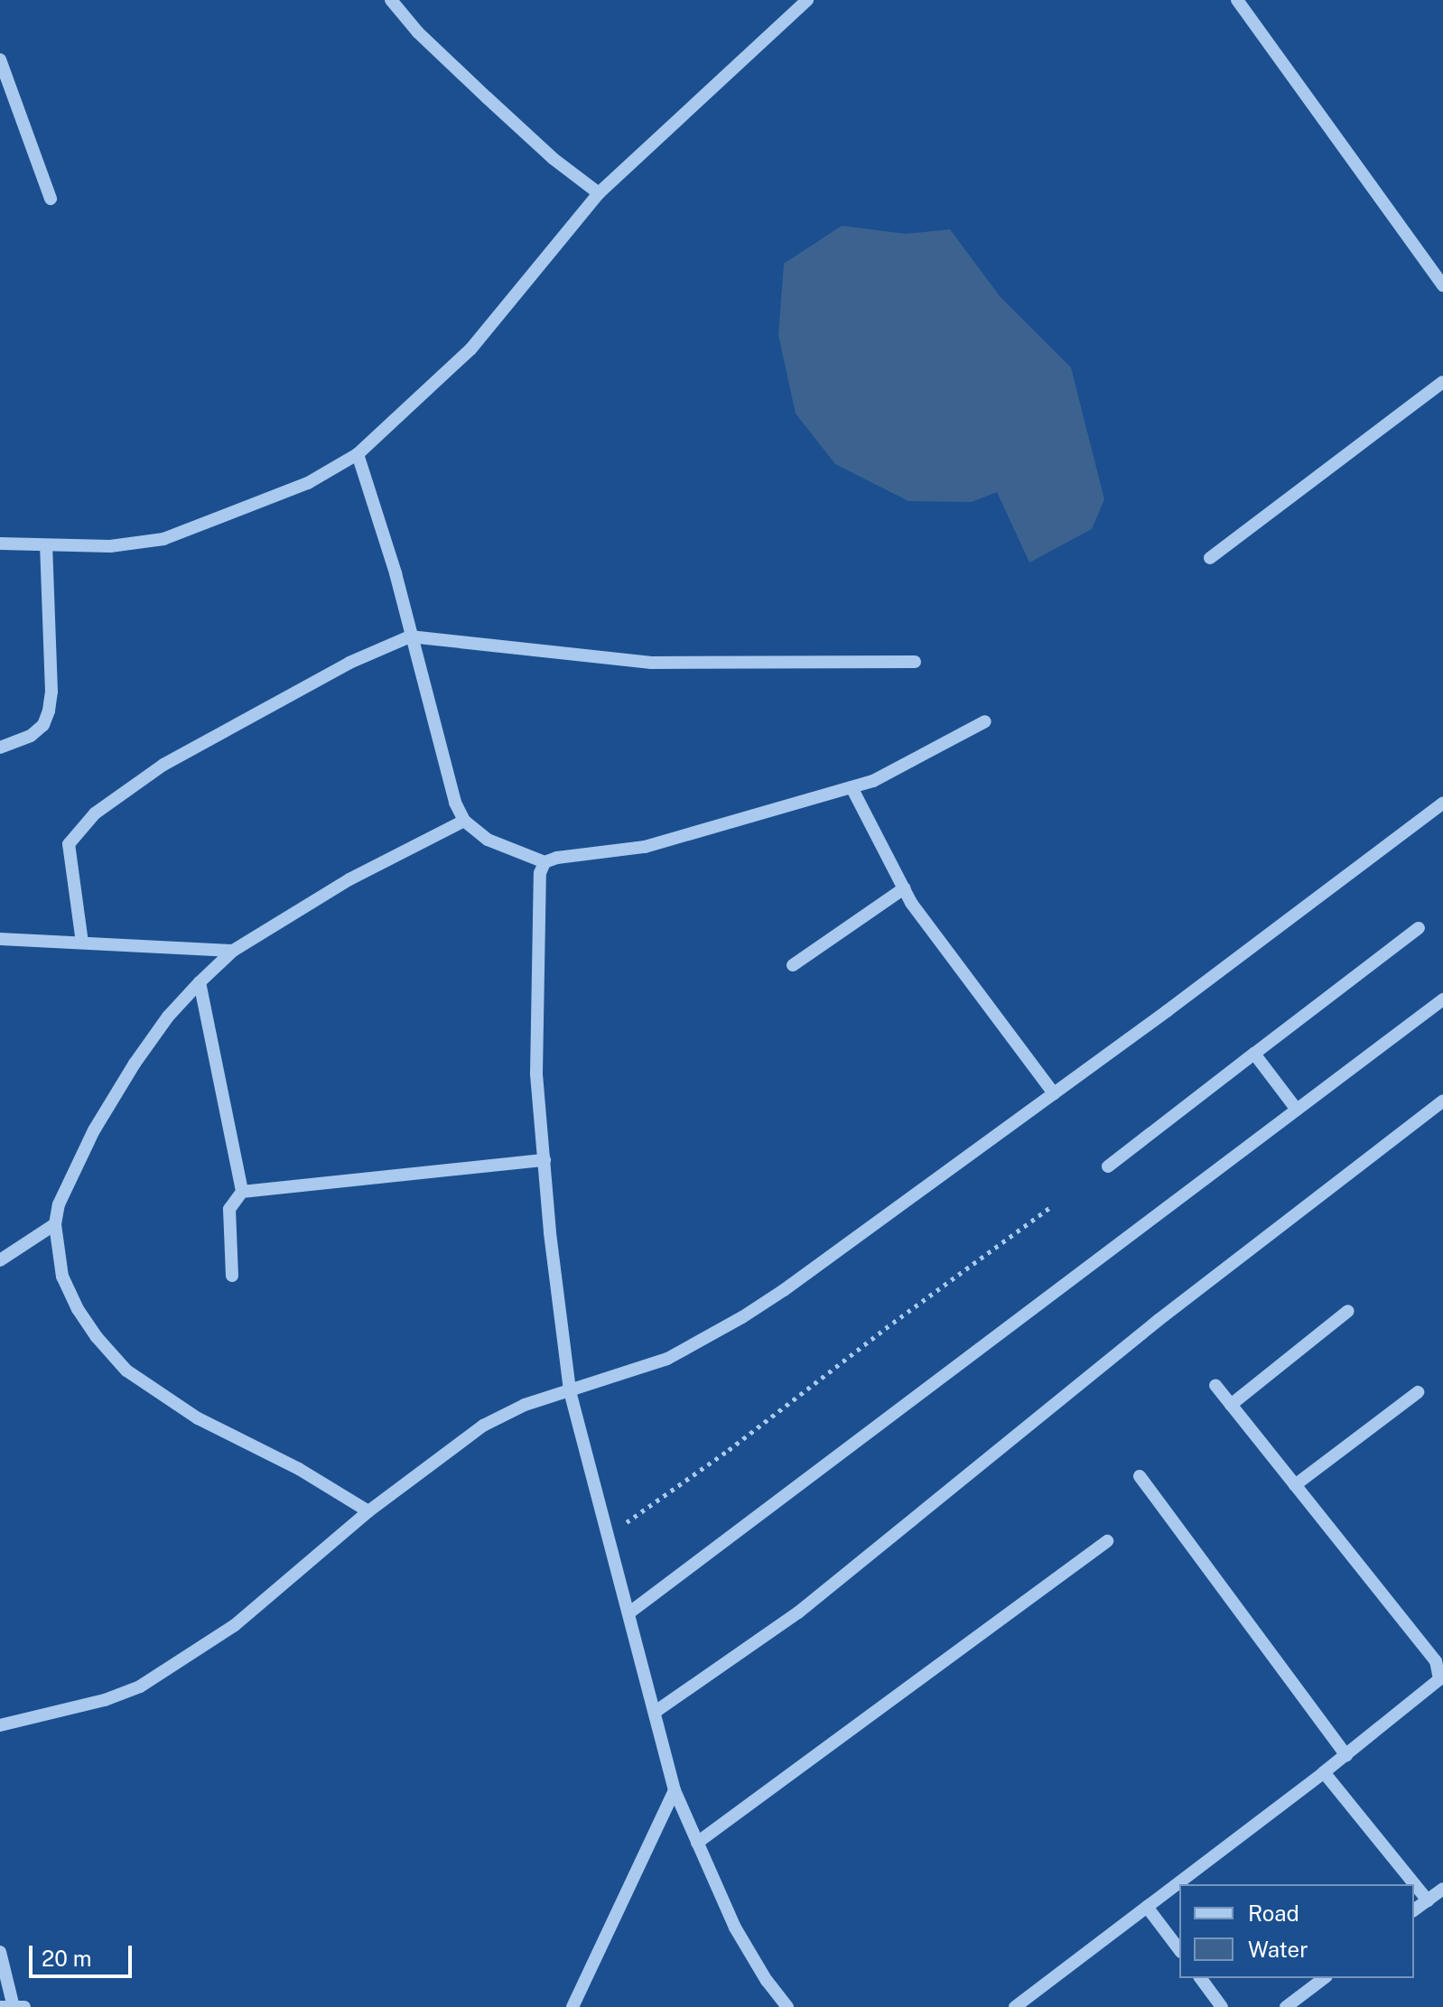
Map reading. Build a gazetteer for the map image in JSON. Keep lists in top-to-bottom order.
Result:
{
  "legend": ["Road", "Water"],
  "scale_bar": "20 m"
}
